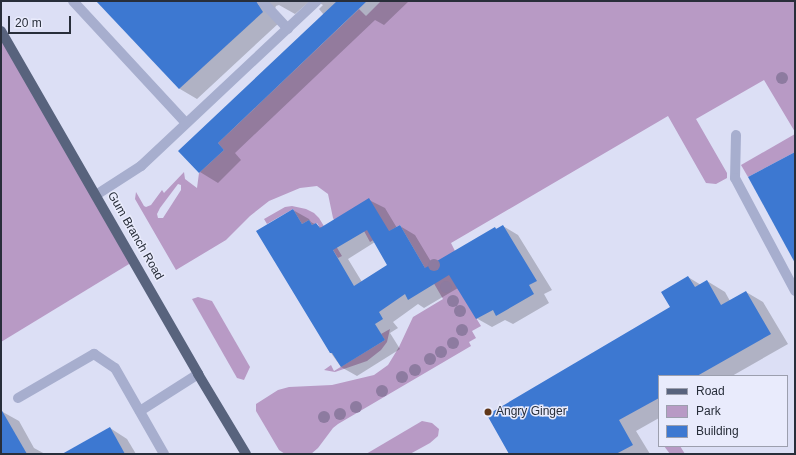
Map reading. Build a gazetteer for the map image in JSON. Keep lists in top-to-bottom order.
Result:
{
  "streets": {
    "main road": ["Gum Branch Road"]
  },
  "places": ["Angry Ginger"],
  "legend": ["Road", "Park", "Building"],
  "scale_bar": "20 m"
}
